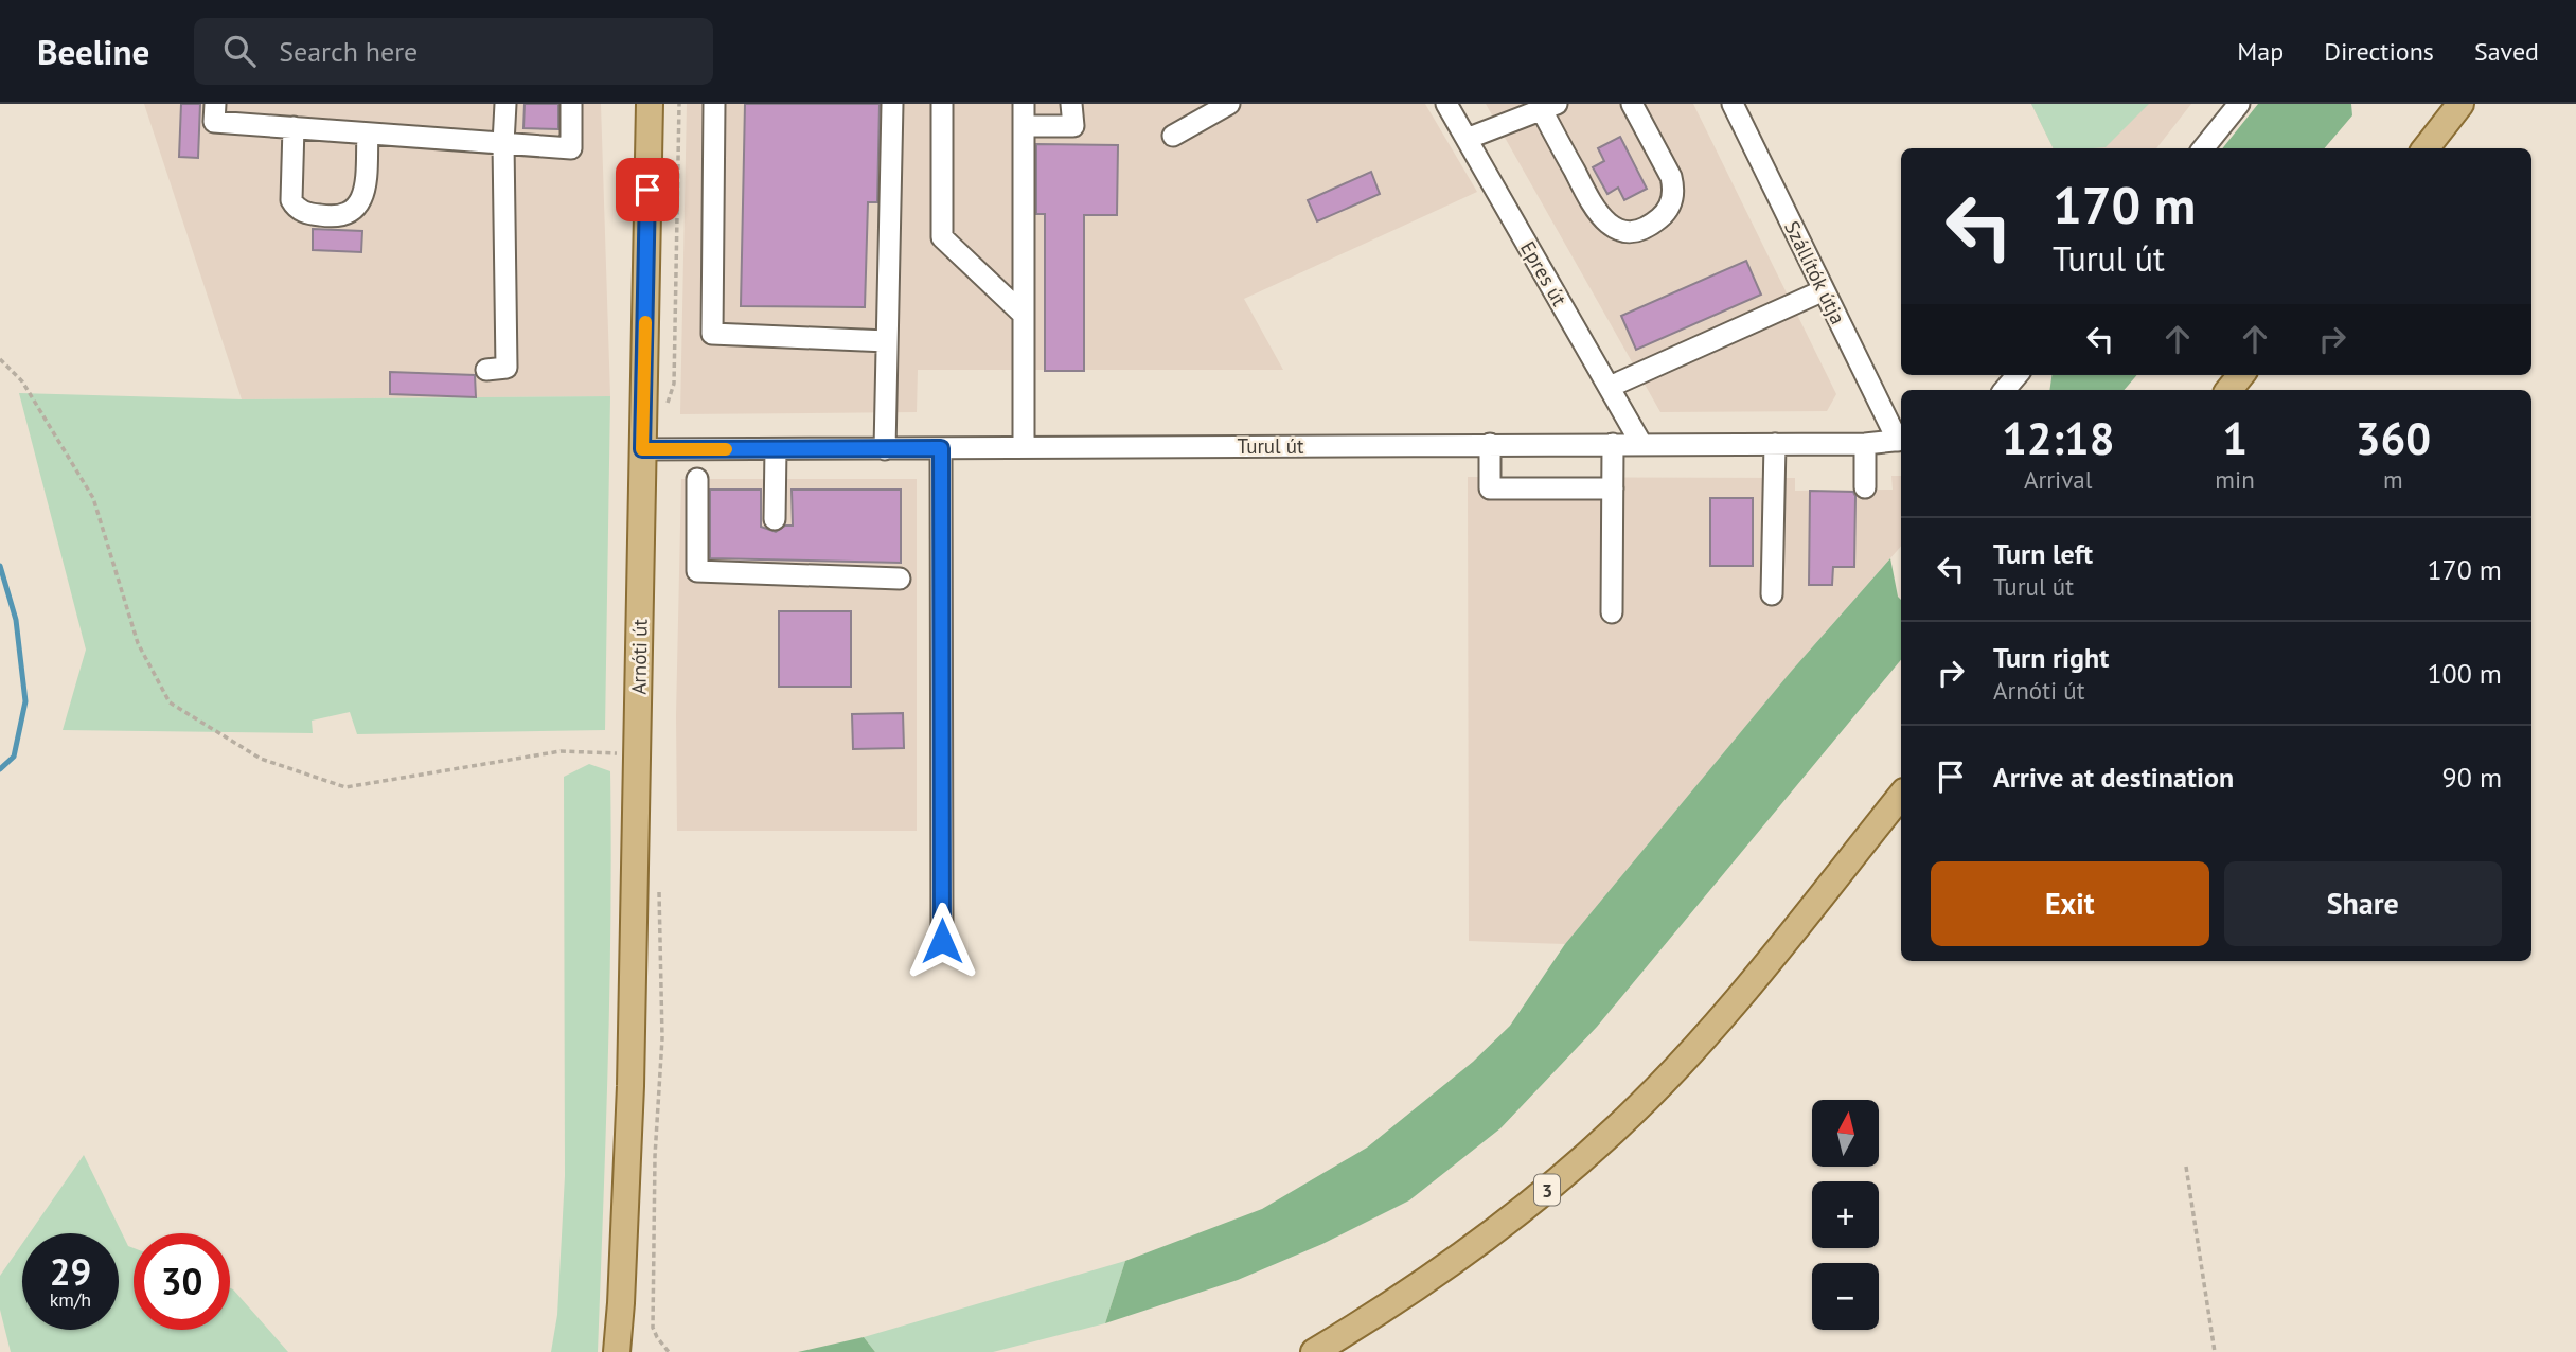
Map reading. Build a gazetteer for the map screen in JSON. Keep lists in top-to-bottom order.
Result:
{
  "streets": {
    "main road": ["Arnóti út", "3"],
    "street": ["Szállítók útja", "Epres út", "Turul út"]
  },
  "crossings": [
    ["Szállítók útja", "Turul út"],
    ["Epres út", "Turul út"],
    ["Turul út", "Arnóti út"]
  ],
  "north": "top",
  "page": {
    "header": "Beeline",
    "search": "Search here",
    "nav": ["Map", "Directions", "Saved"],
    "turn": ["170 m", "Turul út"],
    "eta": [
      "12:18",
      "Arrival",
      "1",
      "min",
      "360",
      "m"
    ],
    "list": [
      {
        "name": "Turn left",
        "note": "Turul út",
        "value": "170 m"
      },
      {
        "name": "Turn right",
        "note": "Arnóti út",
        "value": "100 m"
      },
      {
        "name": "Arrive at destination",
        "value": "90 m"
      }
    ],
    "buttons": ["Exit", "Share"],
    "map_buttons": ["+", "−"],
    "speed": "29 km/h",
    "limit": "30"
  }
}
